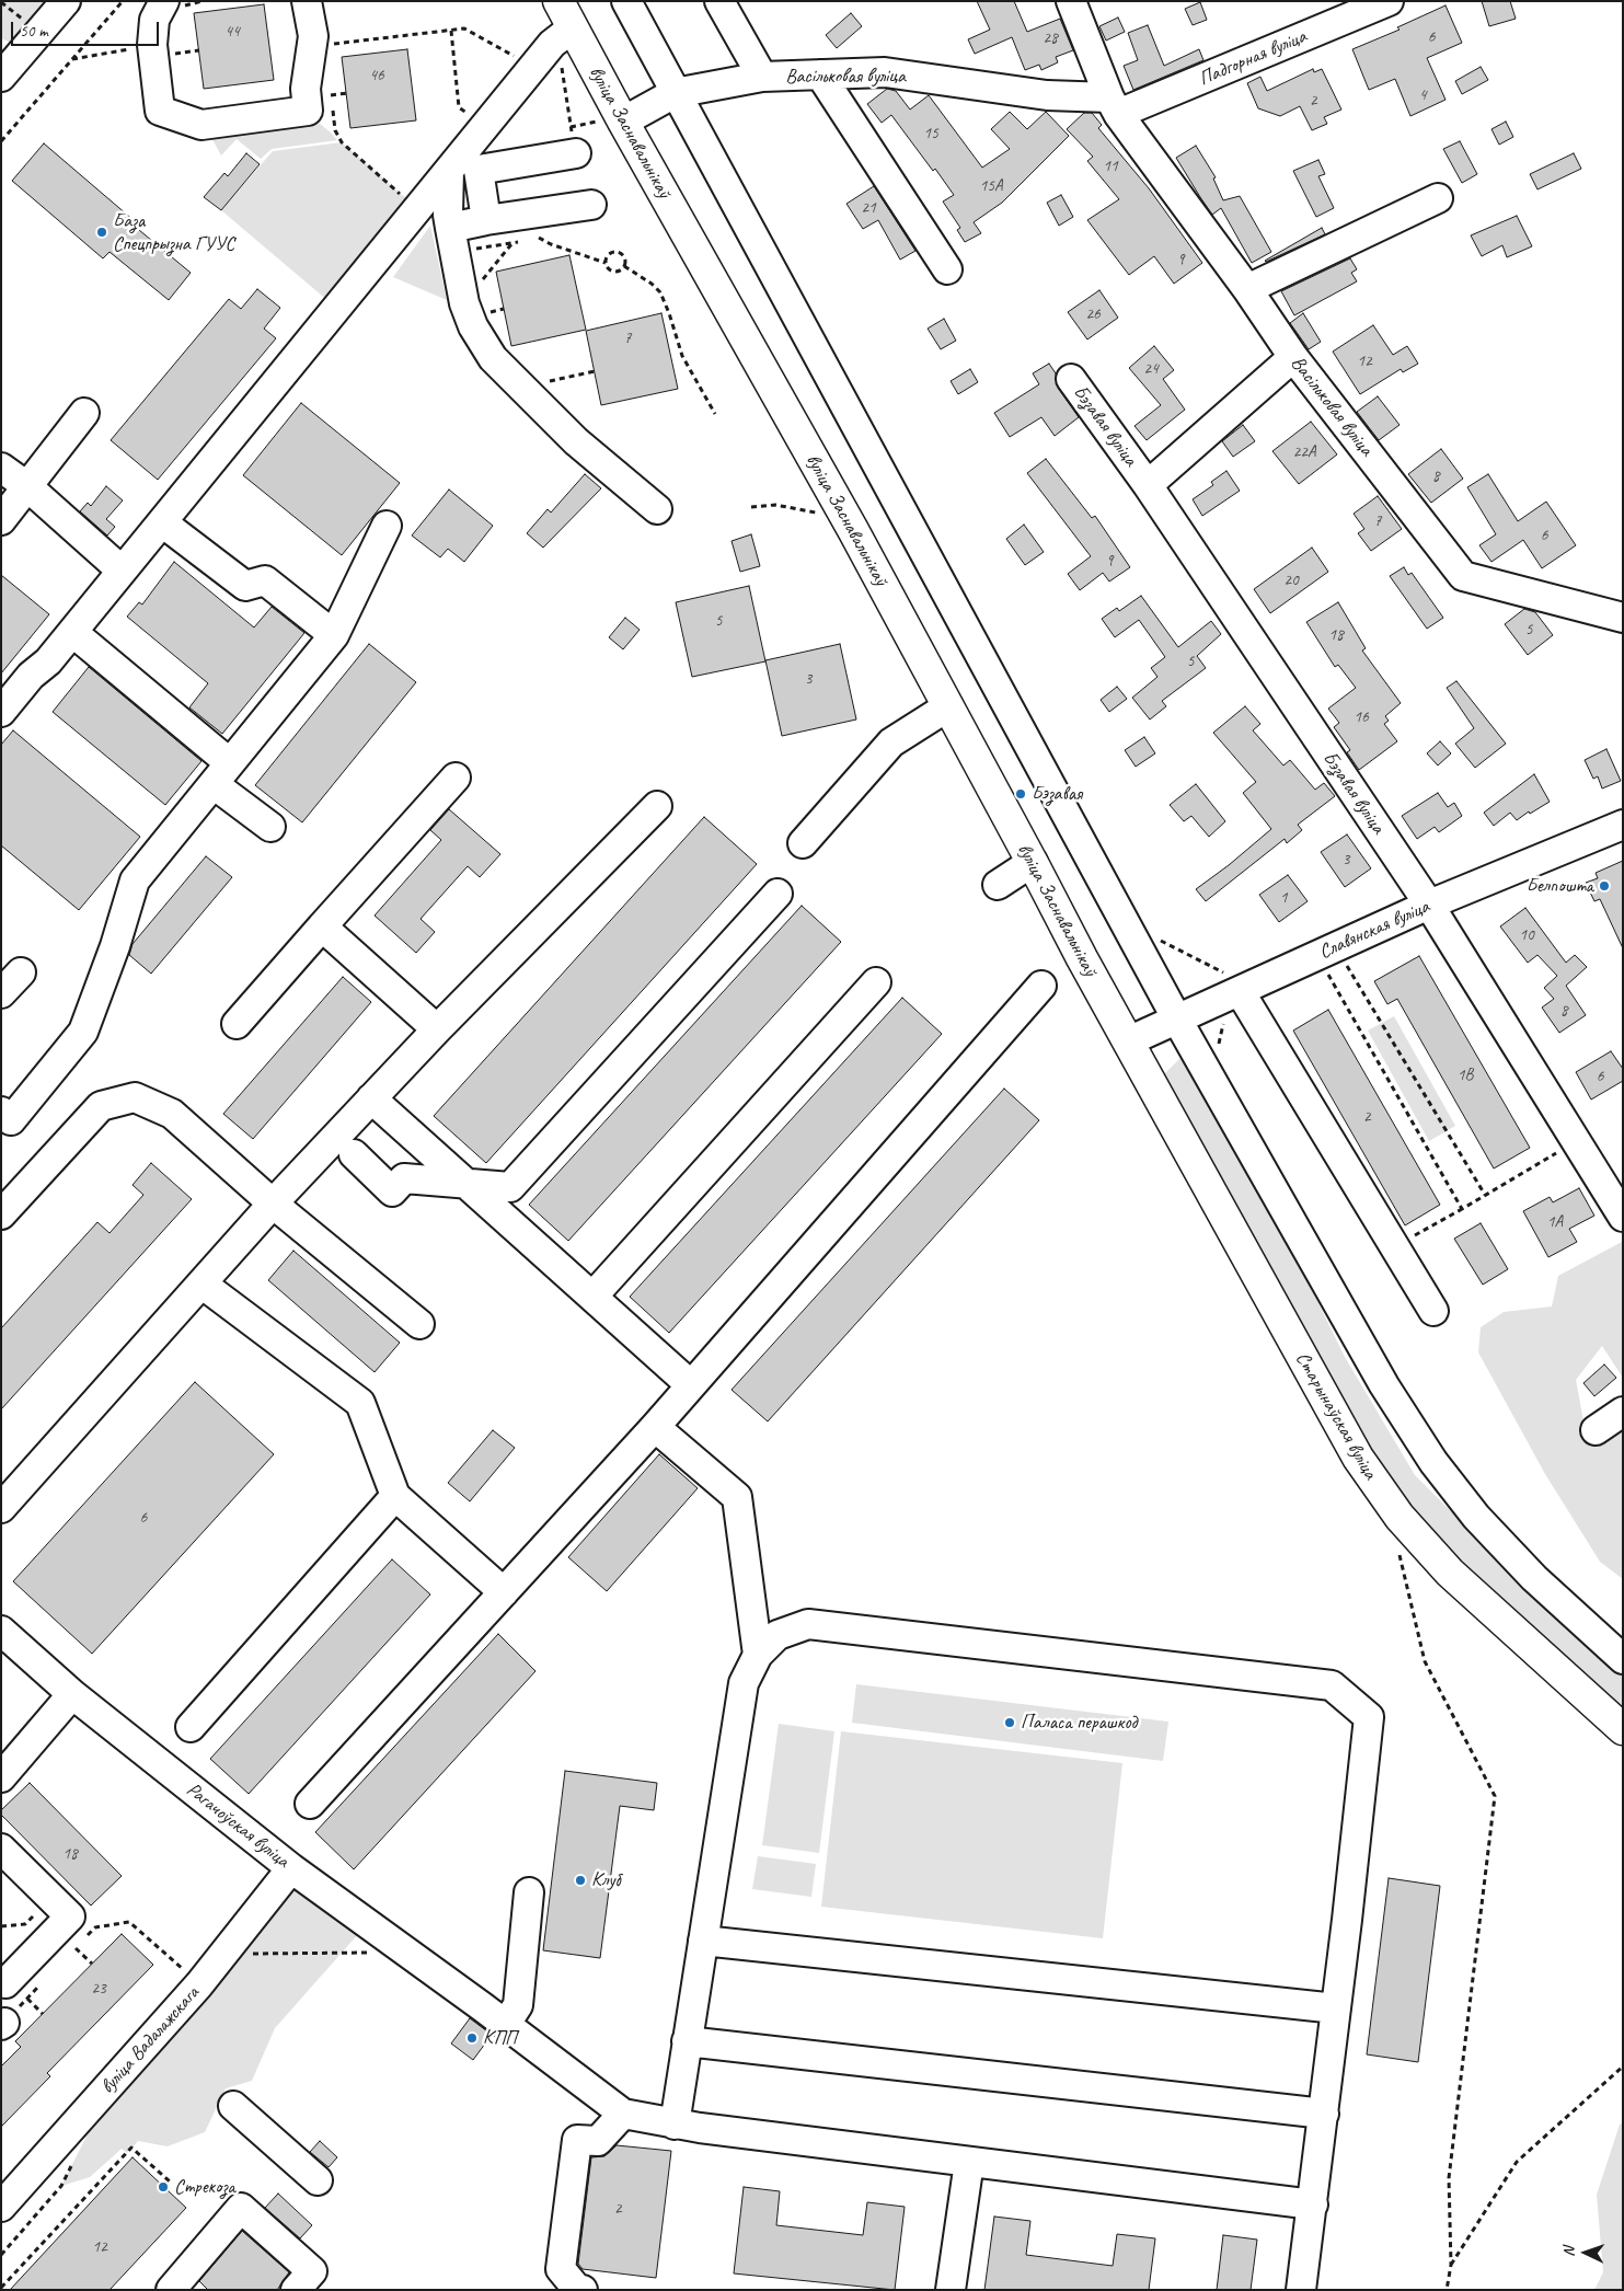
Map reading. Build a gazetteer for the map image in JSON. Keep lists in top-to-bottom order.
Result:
{
  "streets": {
    "main road": ["вуліца Заснавальнікаў", "Старынаўская вуліца"],
    "street": [
      "Падгорная вуліца",
      "Васільковая вуліца",
      "Бэзавая вуліца",
      "Славянская вуліца",
      "Рагачоўская вуліца",
      "вуліца Вадалажскага"
    ]
  },
  "crossings": [
    ["Падгорная вуліца", "Васільковая вуліца"],
    ["Васільковая вуліца", "вуліца Заснавальнікаў"],
    ["вуліца Заснавальнікаў", "Славянская вуліца"],
    ["вуліца Заснавальнікаў", "Старынаўская вуліца"],
    ["Бэзавая вуліца", "Славянская вуліца"],
    ["Славянская вуліца", "Старынаўская вуліца"],
    ["Рагачоўская вуліца", "вуліца Вадалажскага"]
  ],
  "places": [
    "База Спецпрызна ГУУС",
    "Бэзавая",
    "Белпошта",
    "Паласа перашкод",
    "Клуб",
    "КПП",
    "Стрекоза"
  ],
  "house_numbers": [
    "44",
    "6",
    "28",
    "46",
    "4",
    "2",
    "15",
    "11",
    "15А",
    "21",
    "9",
    "26",
    "7",
    "12",
    "24",
    "22А",
    "8",
    "7",
    "6",
    "9",
    "20",
    "5",
    "5",
    "18",
    "5",
    "3",
    "16",
    "3",
    "1",
    "10",
    "8",
    "1В",
    "6",
    "2",
    "1А",
    "6",
    "18",
    "23",
    "2",
    "12"
  ],
  "scale_bar": "50 m",
  "north": "left"
}
